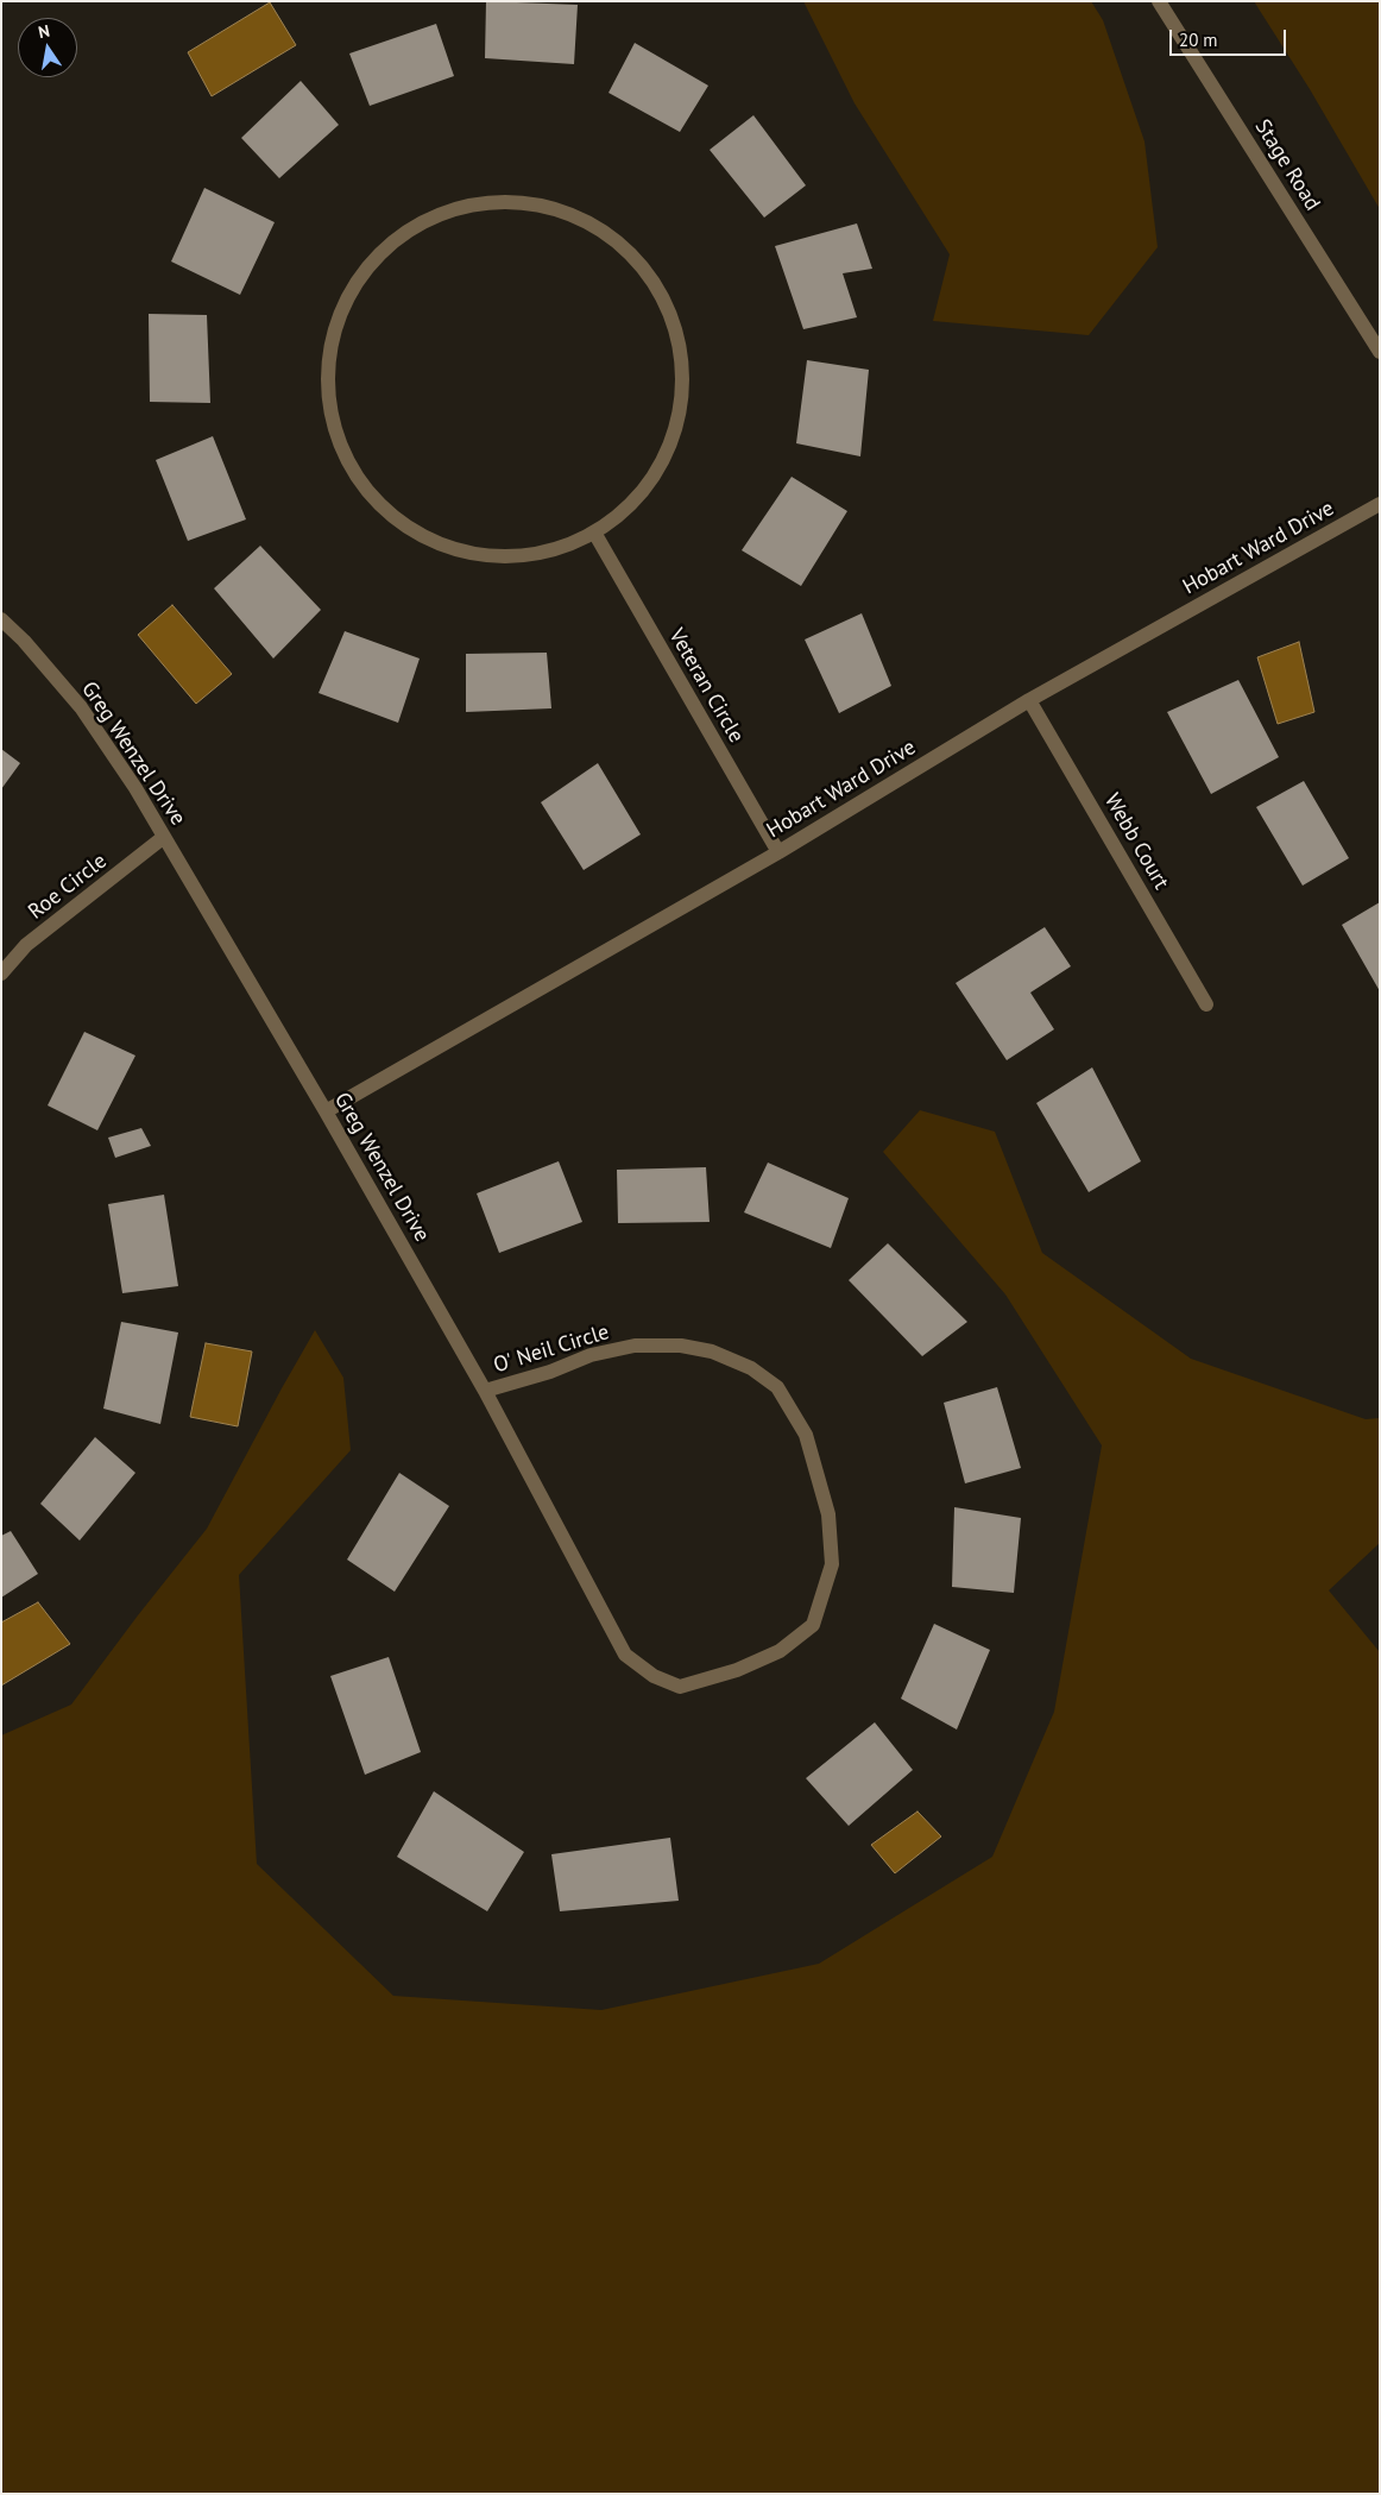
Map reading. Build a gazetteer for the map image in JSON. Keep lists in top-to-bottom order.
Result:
{
  "streets": {
    "street": [
      "Stage Road",
      "Hobart Ward Drive",
      "Veteran Circle",
      "Greg Wenzel Drive",
      "Webb Court",
      "Roe Circle",
      "O' Neil Circle"
    ]
  },
  "crossings": [
    ["Hobart Ward Drive", "Veteran Circle"],
    ["Hobart Ward Drive", "Greg Wenzel Drive"],
    ["Hobart Ward Drive", "Webb Court"],
    ["Greg Wenzel Drive", "Roe Circle"],
    ["Greg Wenzel Drive", "O' Neil Circle"]
  ],
  "scale_bar": "20 m",
  "north": "top"
}
